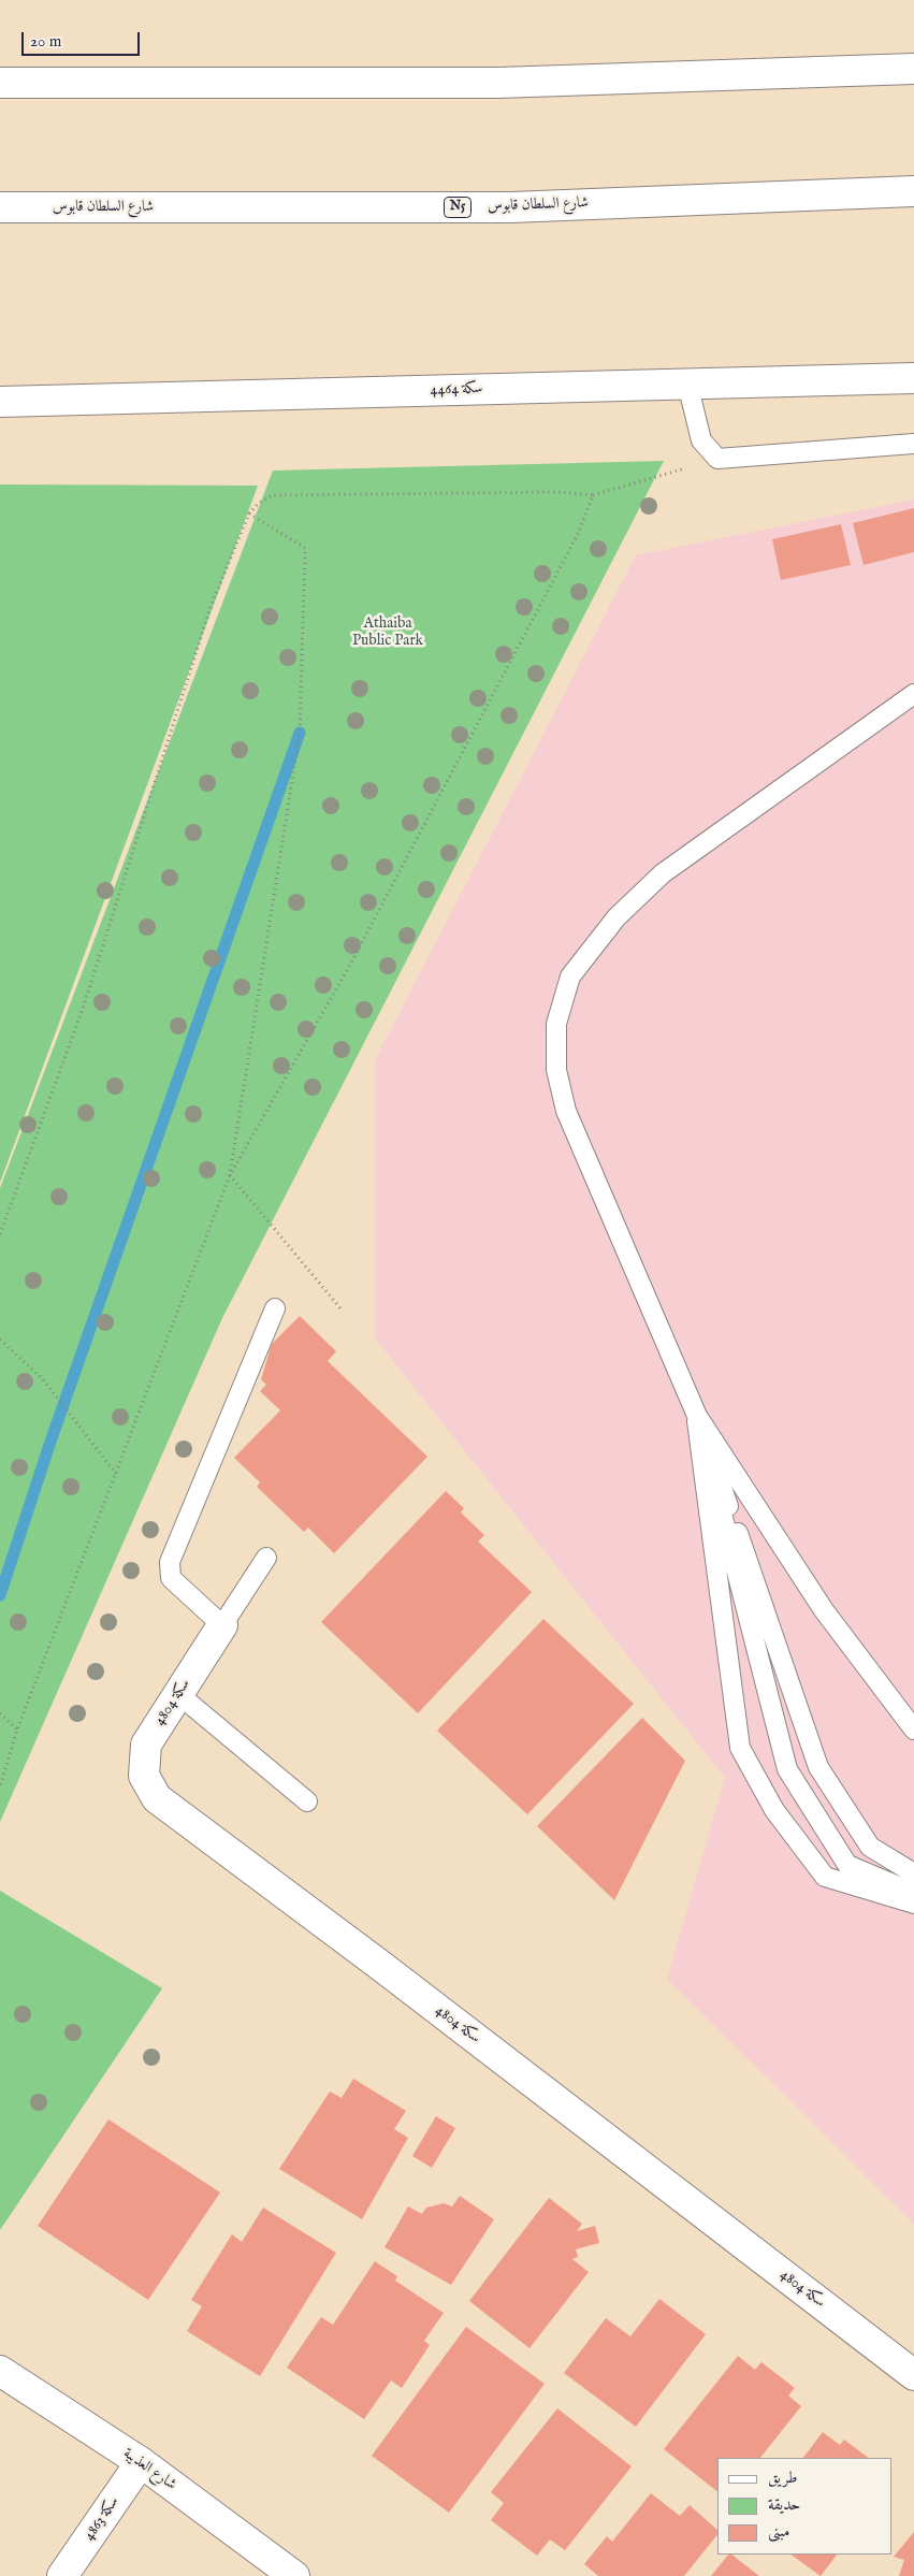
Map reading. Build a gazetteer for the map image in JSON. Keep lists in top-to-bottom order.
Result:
{
  "streets": {
    "main road": [
      "شارع السلطان قابوس",
      "N5",
      "سكة 4464",
      "سكة 4804",
      "شارع العذيبة",
      "سكة 4863"
    ]
  },
  "crossings": [
    ["شارع العذيبة", "سكة 4863"]
  ],
  "parks": ["Athaiba Public Park"],
  "legend": ["طريق", "حديقة", "مبنى"],
  "scale_bar": "20 m"
}
